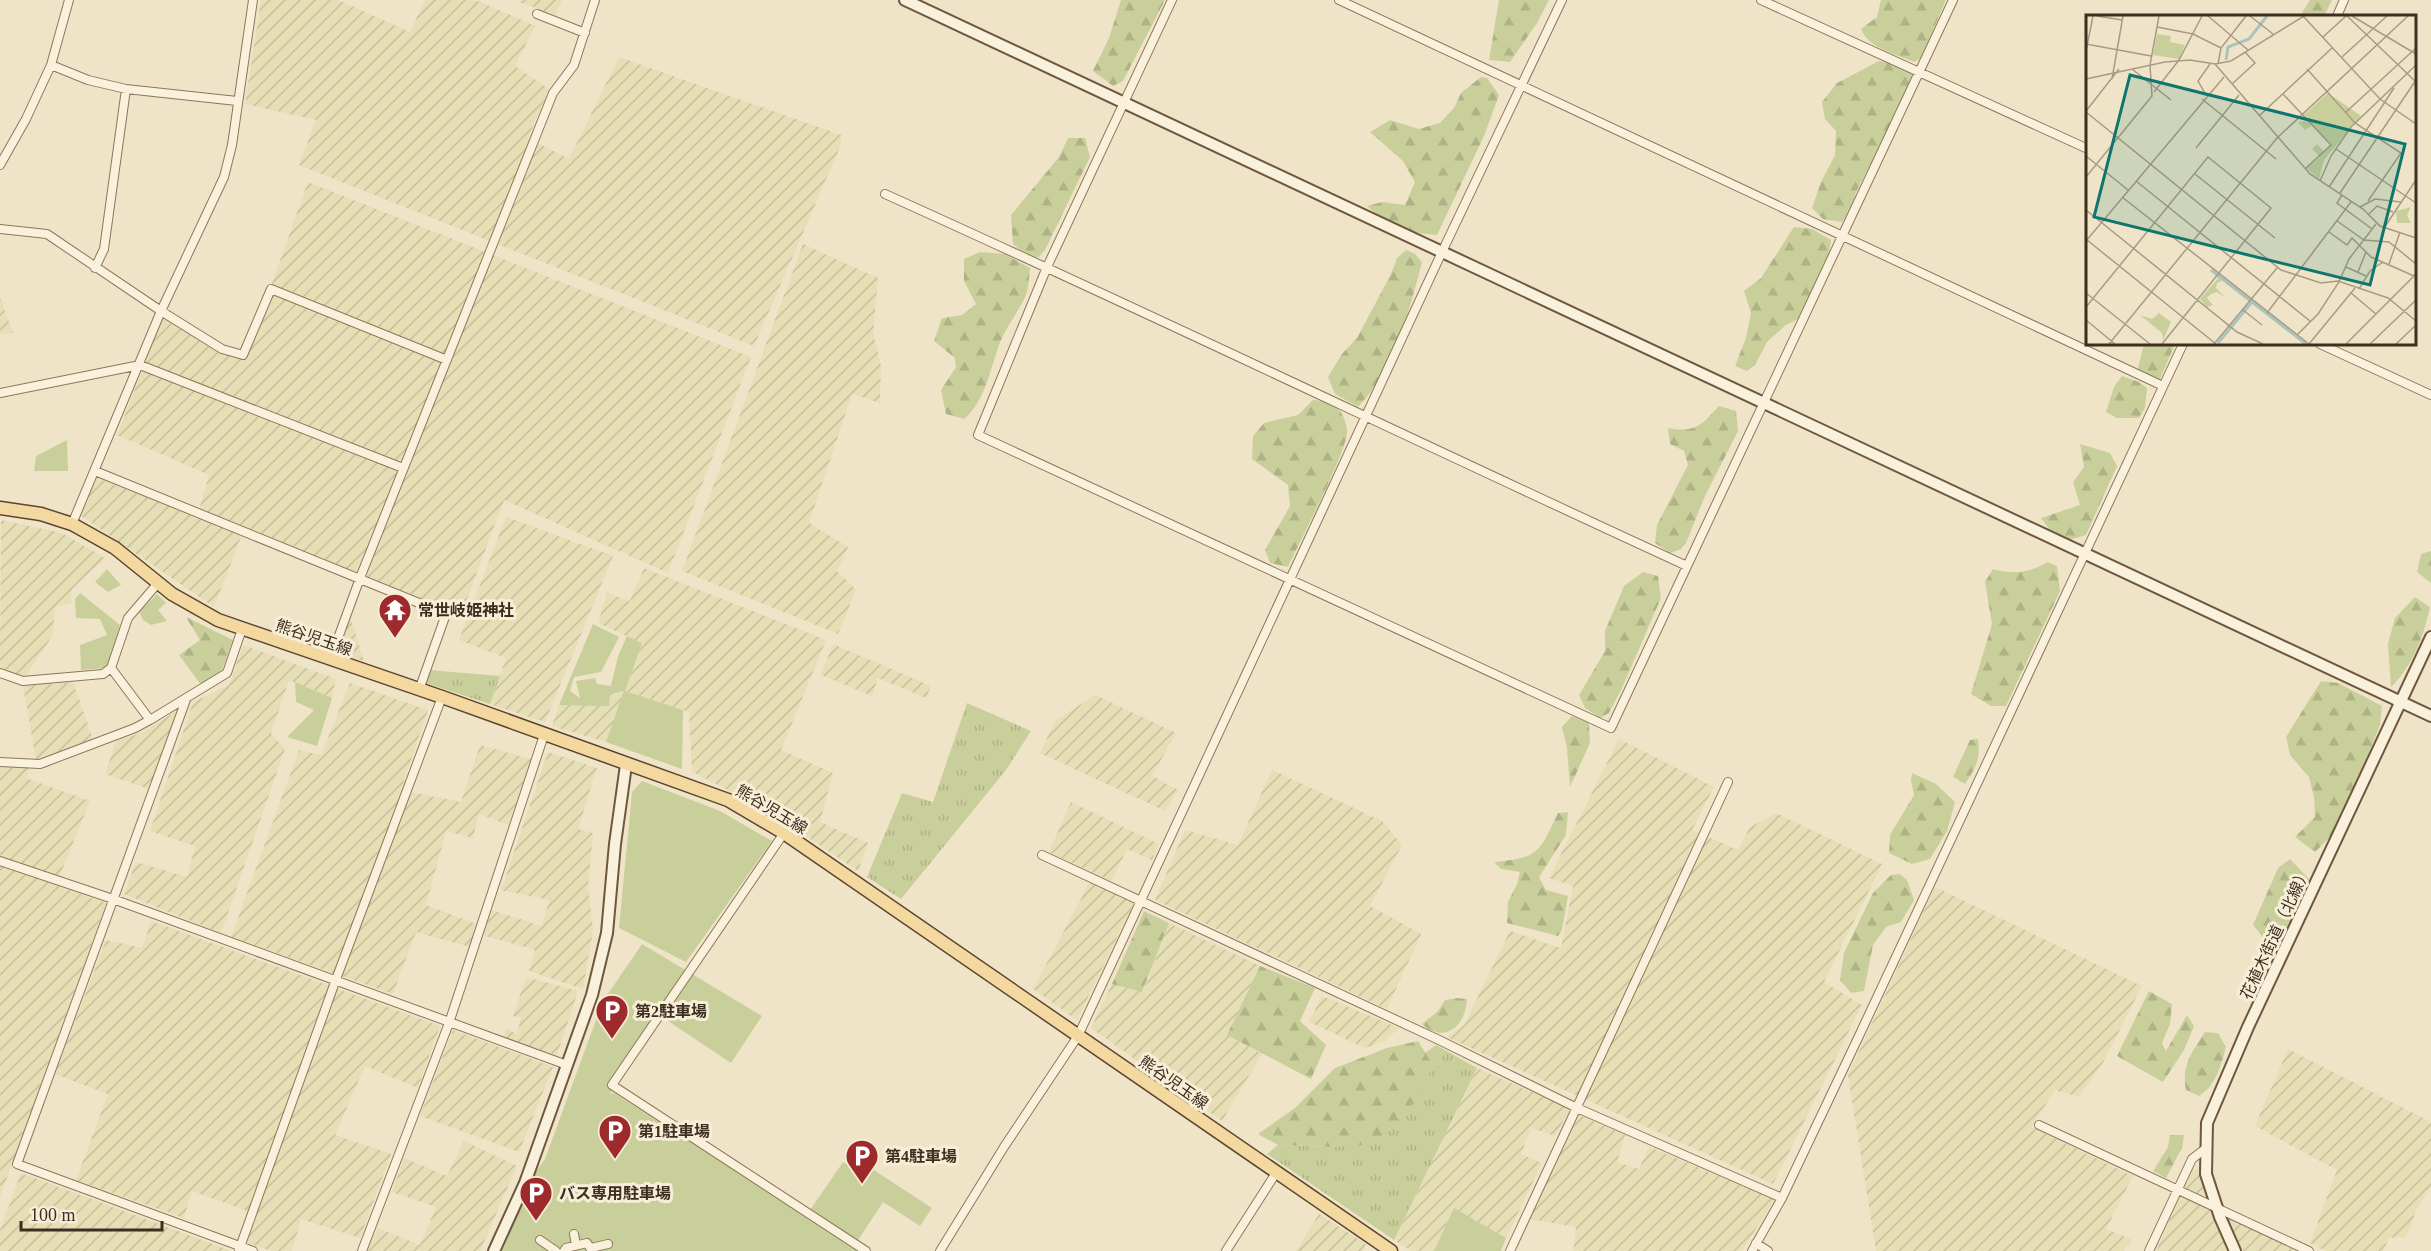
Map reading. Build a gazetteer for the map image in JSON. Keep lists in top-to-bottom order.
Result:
{
  "streets": {
    "main road": ["熊谷児玉線"],
    "street": ["花植木街道（北線）"]
  },
  "places": {
    "temple": ["常世岐姫神社"],
    "parking": [
      "第2駐車場",
      "第1駐車場",
      "第4駐車場",
      "バス専用駐車場"
    ]
  },
  "scale_bar": "100 m"
}
